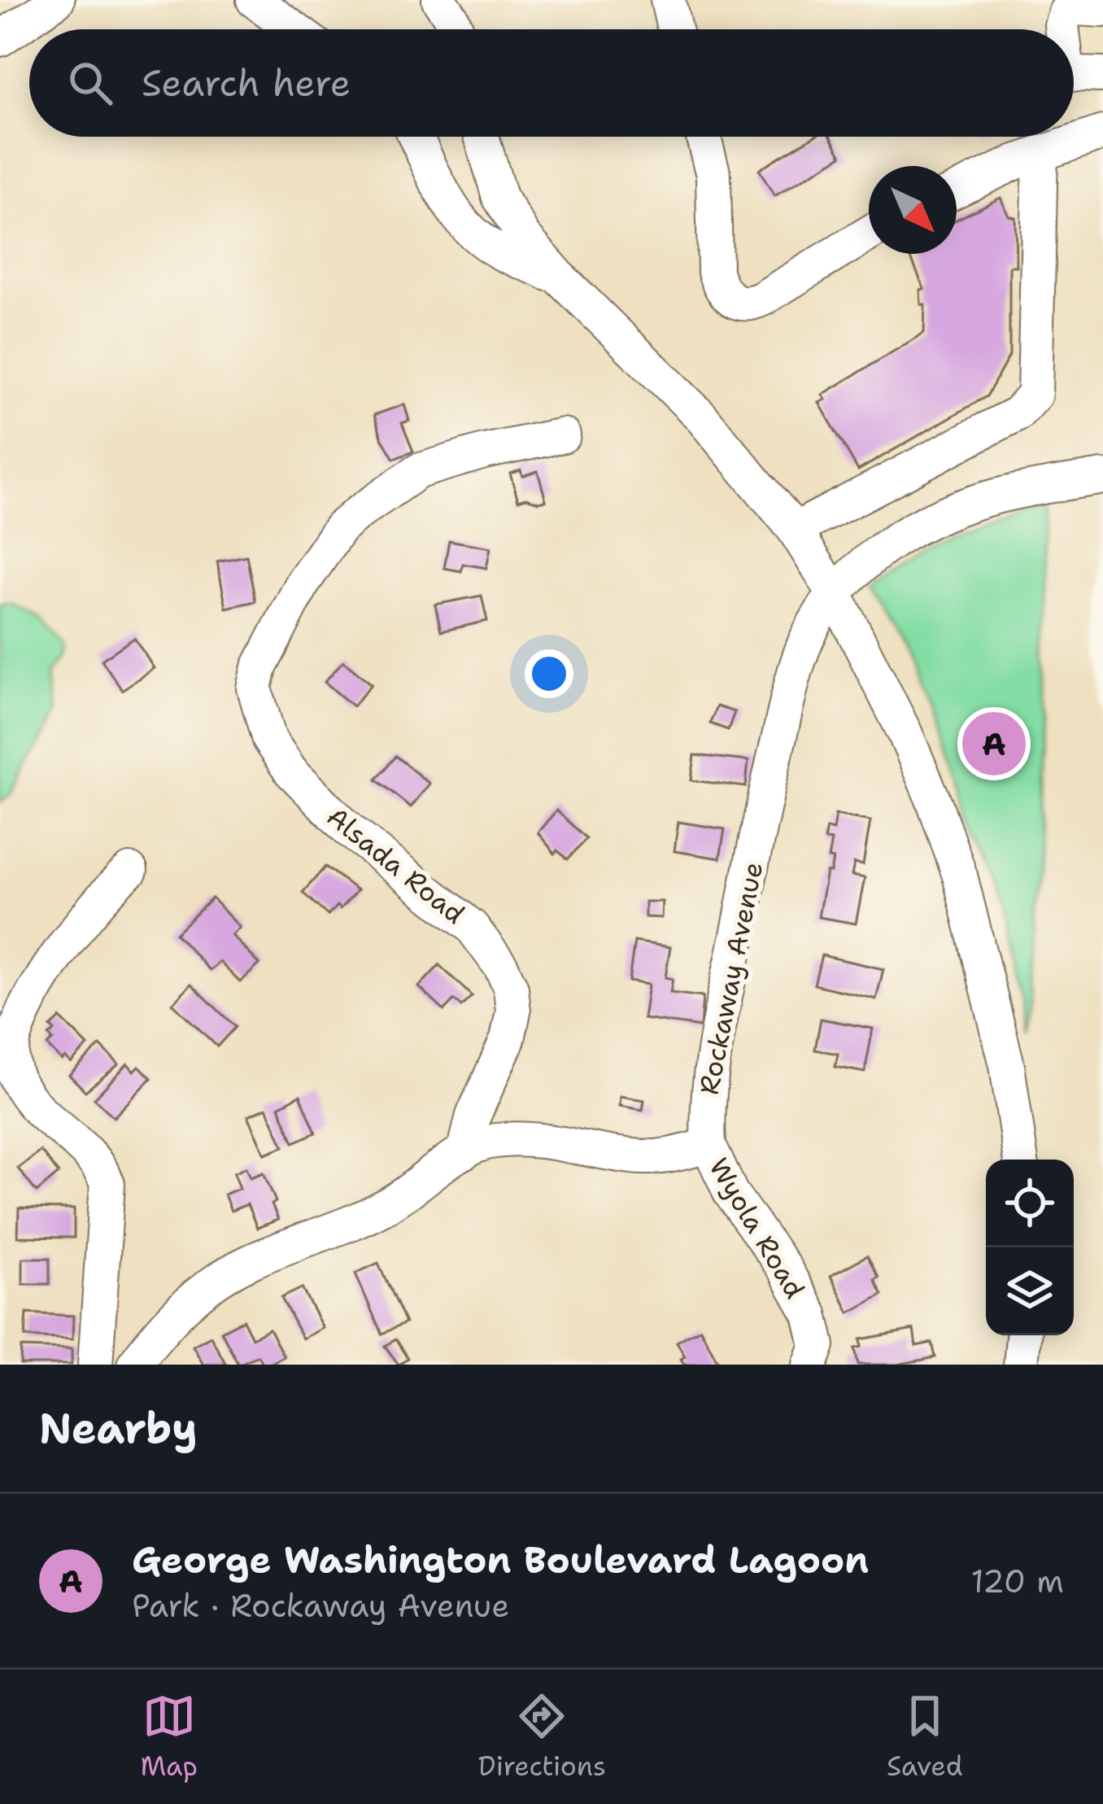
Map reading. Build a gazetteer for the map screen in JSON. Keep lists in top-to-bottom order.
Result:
{
  "streets": {
    "street": ["Alsada Road", "Rockaway Avenue", "Wyola Road"]
  },
  "crossings": [
    ["Rockaway Avenue", "Wyola Road"]
  ],
  "north": "bottom right",
  "page": {
    "search": "Search here",
    "pins": "A",
    "heading": "Nearby",
    "list": [
      {
        "mark": "A",
        "name": "George Washington Boulevard Lagoon",
        "note": "Park · Rockaway Avenue",
        "value": "120 m"
      }
    ],
    "nav": ["Map", "Directions", "Saved"]
  }
}
